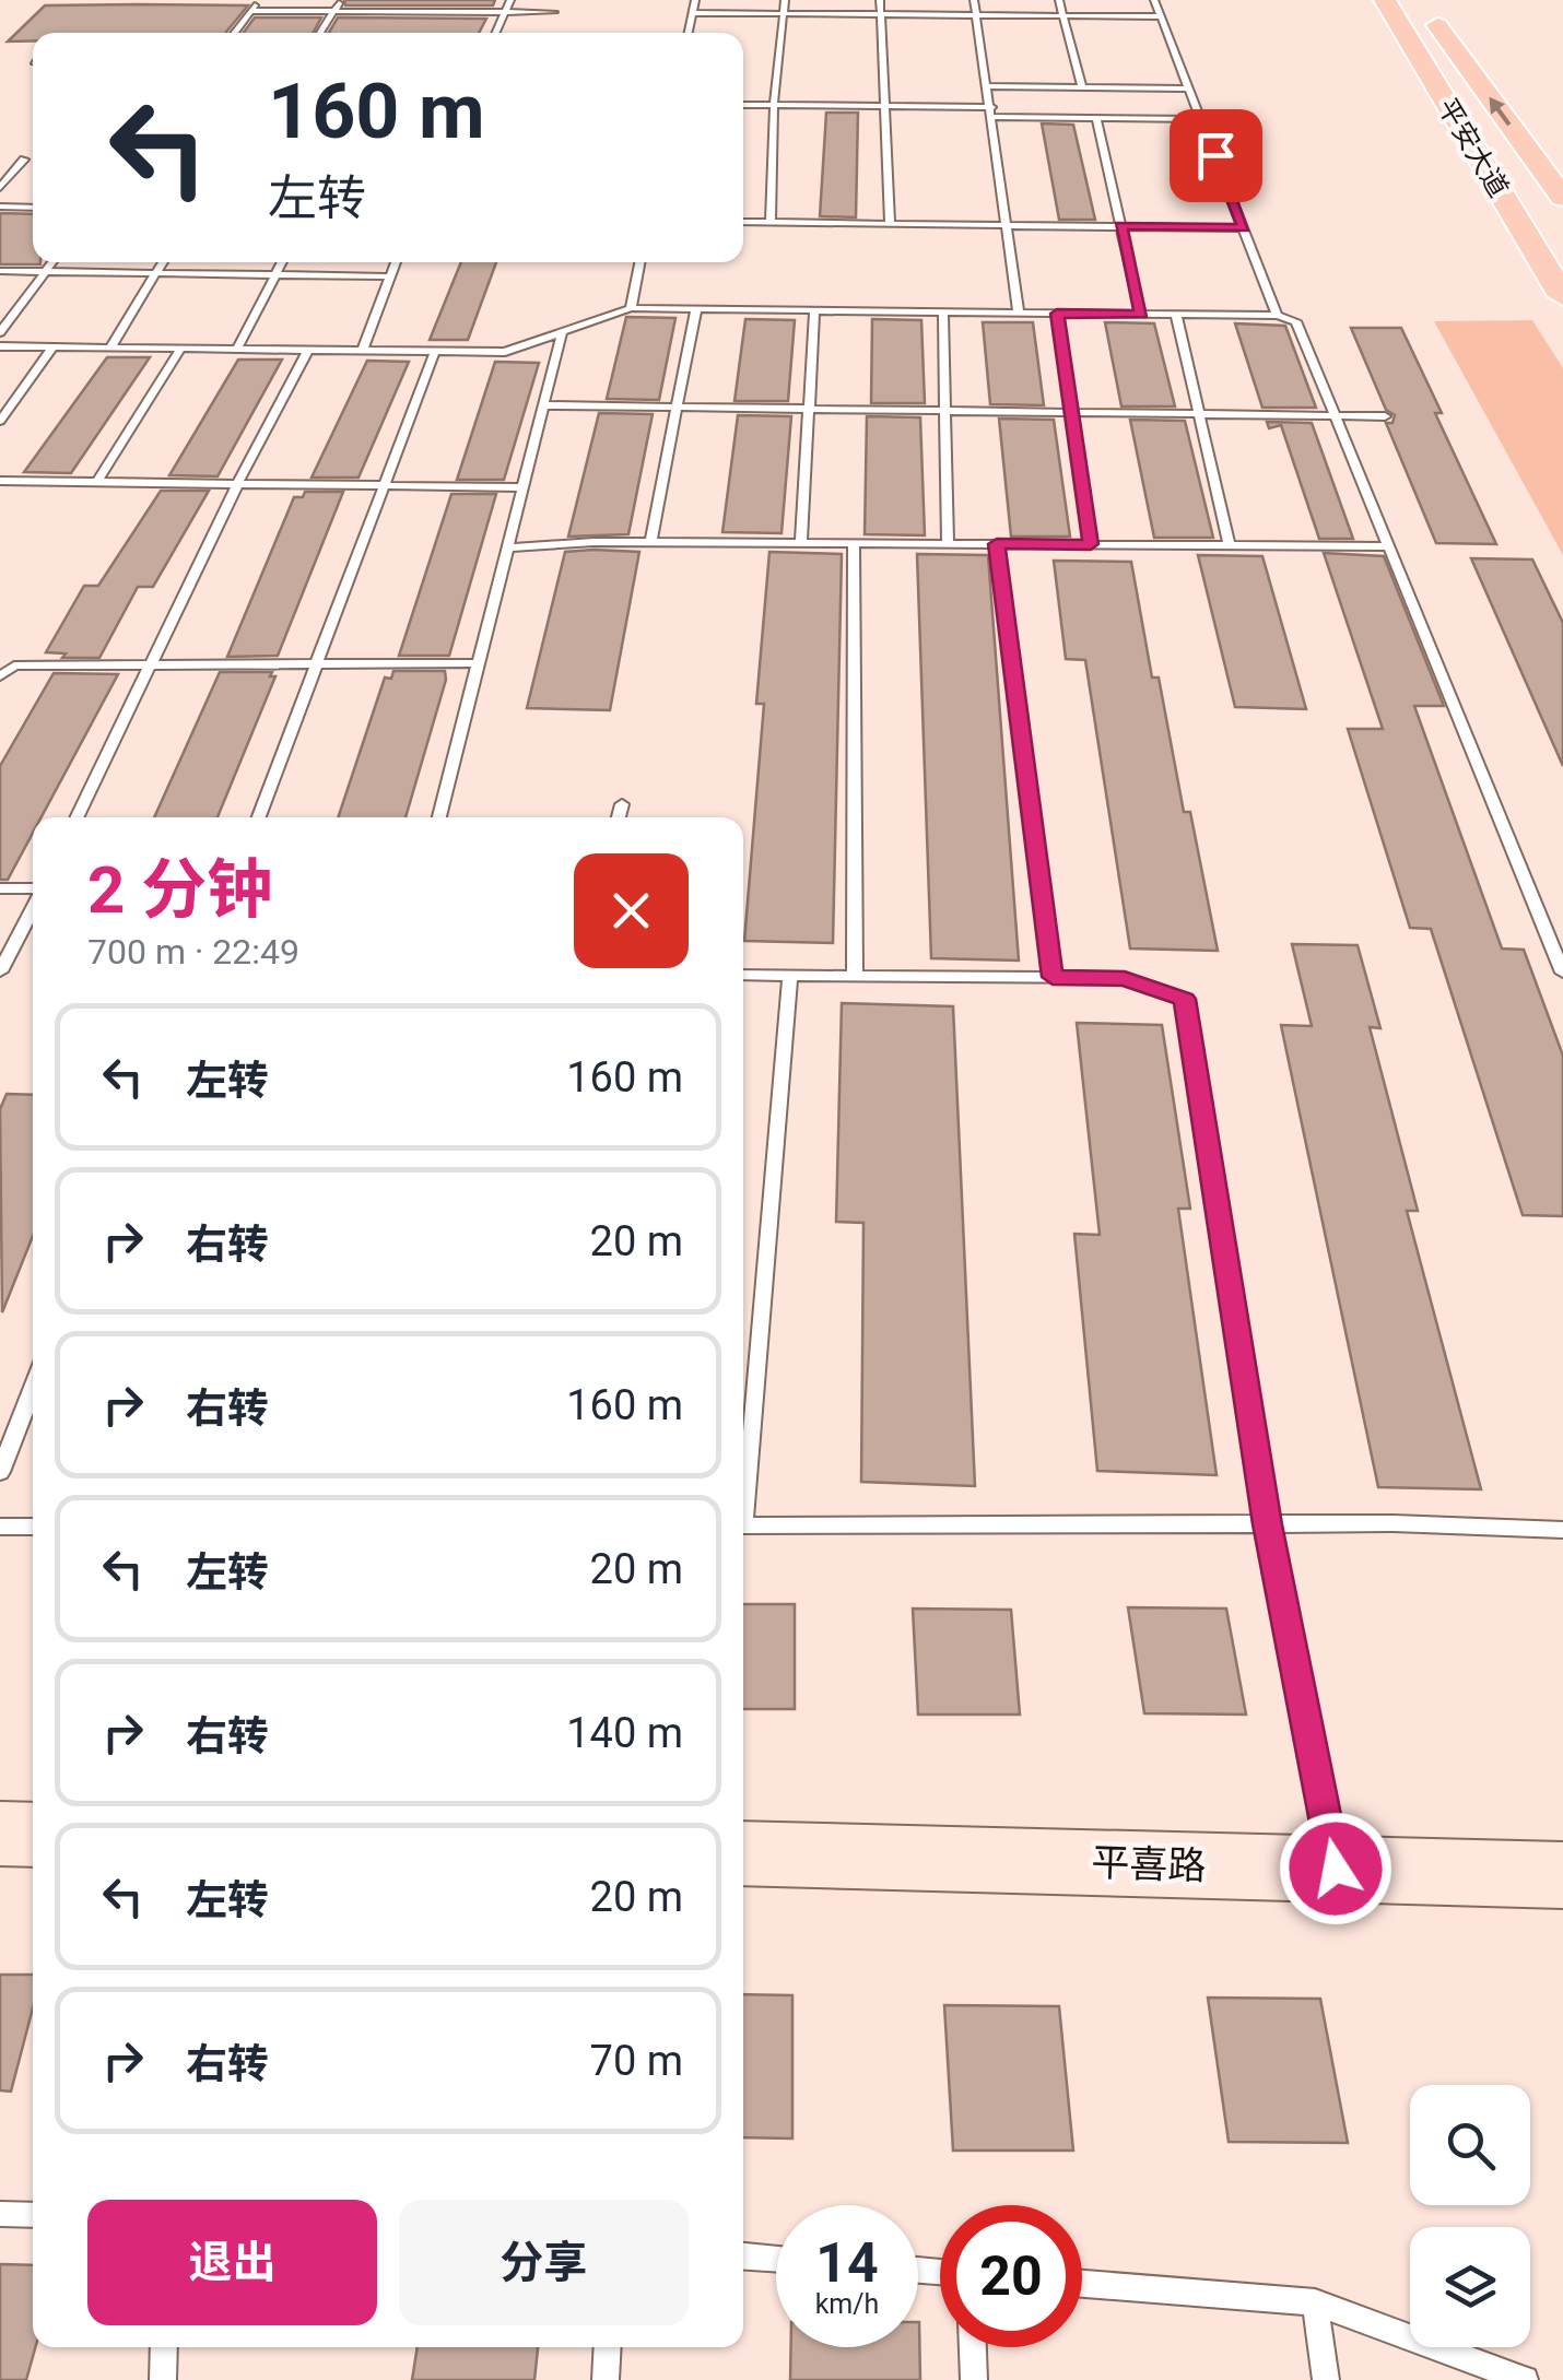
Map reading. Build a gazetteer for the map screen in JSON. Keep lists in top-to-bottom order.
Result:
{
  "streets": {
    "main road": ["平安大道"],
    "street": ["平喜路"]
  },
  "page": {
    "turn": ["160 m", "左转"],
    "heading": ["2 分钟", "700 m · 22:49"],
    "list": [
      {
        "name": "左转",
        "value": "160 m"
      },
      {
        "name": "右转",
        "value": "20 m"
      },
      {
        "name": "右转",
        "value": "160 m"
      },
      {
        "name": "左转",
        "value": "20 m"
      },
      {
        "name": "右转",
        "value": "140 m"
      },
      {
        "name": "左转",
        "value": "20 m"
      },
      {
        "name": "右转",
        "value": "70 m"
      }
    ],
    "buttons": ["退出", "分享"],
    "speed": "14 km/h",
    "limit": "20"
  }
}
